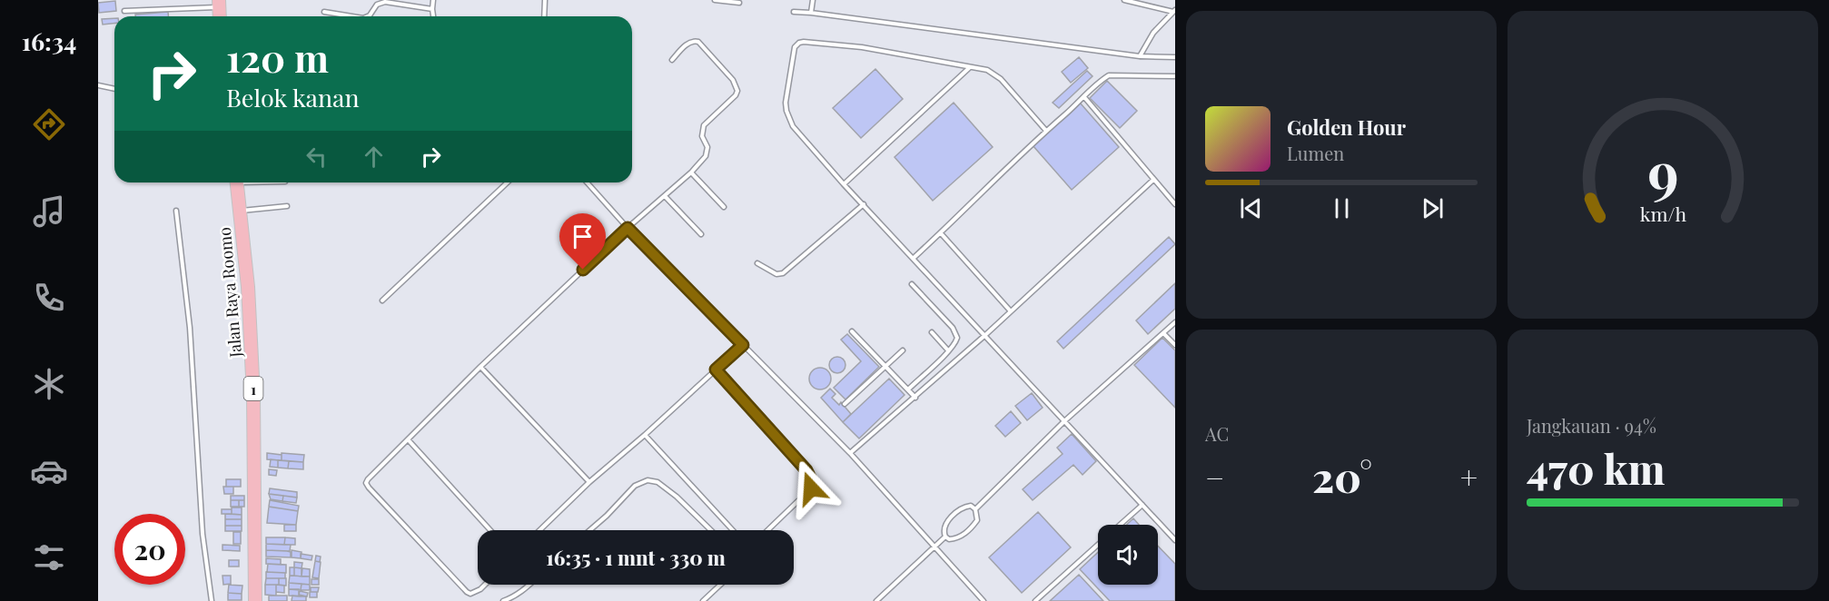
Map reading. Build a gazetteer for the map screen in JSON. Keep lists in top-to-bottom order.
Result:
{
  "streets": {
    "highway": ["Jalan Raya Roomo", "1"]
  },
  "page": {
    "tabs": "16:34",
    "turn": ["120 m", "Belok kanan"],
    "song": ["Golden Hour", "Lumen"],
    "tile": [
      "AC",
      ["Jangkauan · 94%", "470 km"]
    ],
    "heat": ["−", "20°", "+"],
    "limit": "20",
    "trip": "16:35 · 1 mnt · 330 m",
    "gauge": ["9", "km/h"]
  }
}
